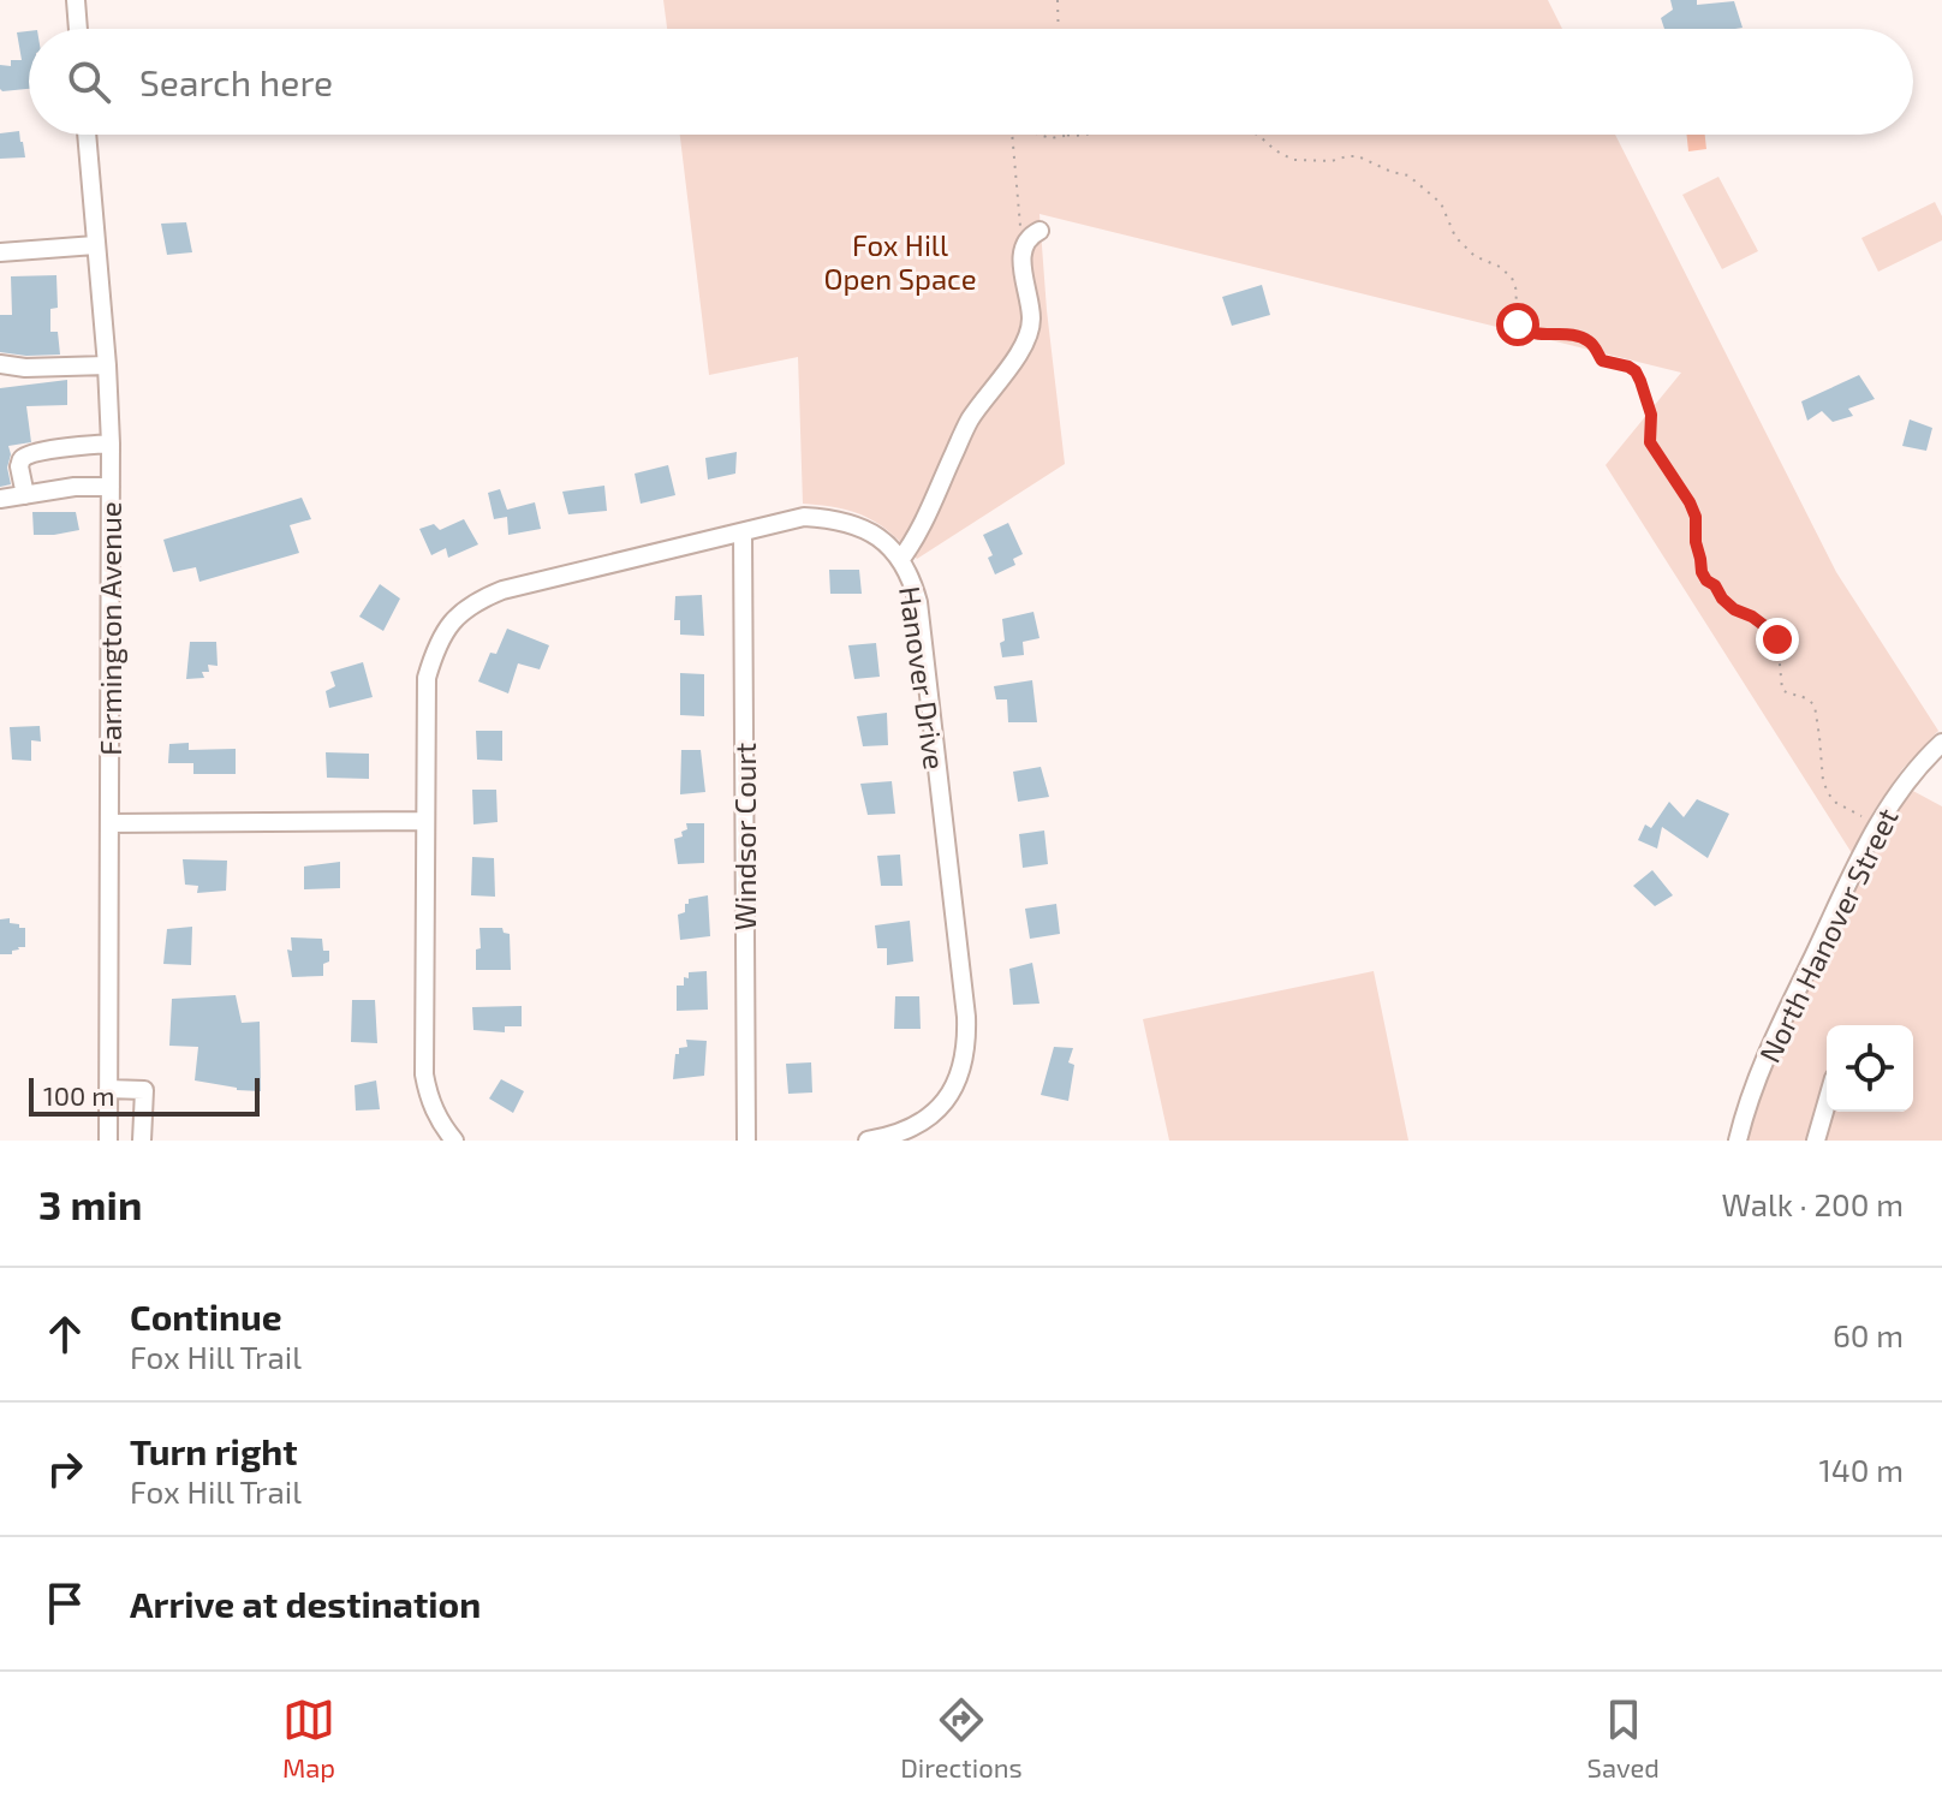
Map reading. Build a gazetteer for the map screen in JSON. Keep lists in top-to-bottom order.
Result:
{
  "streets": {
    "street": [
      "Farmington Avenue",
      "Hanover Drive",
      "Windsor Court",
      "North Hanover Street"
    ]
  },
  "crossings": [
    ["Hanover Drive", "Windsor Court"]
  ],
  "parks": ["Fox Hill Open Space"],
  "scale_bar": "100 m",
  "page": {
    "search": "Search here",
    "scale": "100 m",
    "heading": ["3 min", "Walk · 200 m"],
    "list": [
      ["Continue", "Fox Hill Trail", "60 m"],
      ["Turn right", "Fox Hill Trail", "140 m"],
      "Arrive at destination"
    ],
    "nav": ["Map", "Directions", "Saved"]
  }
}
